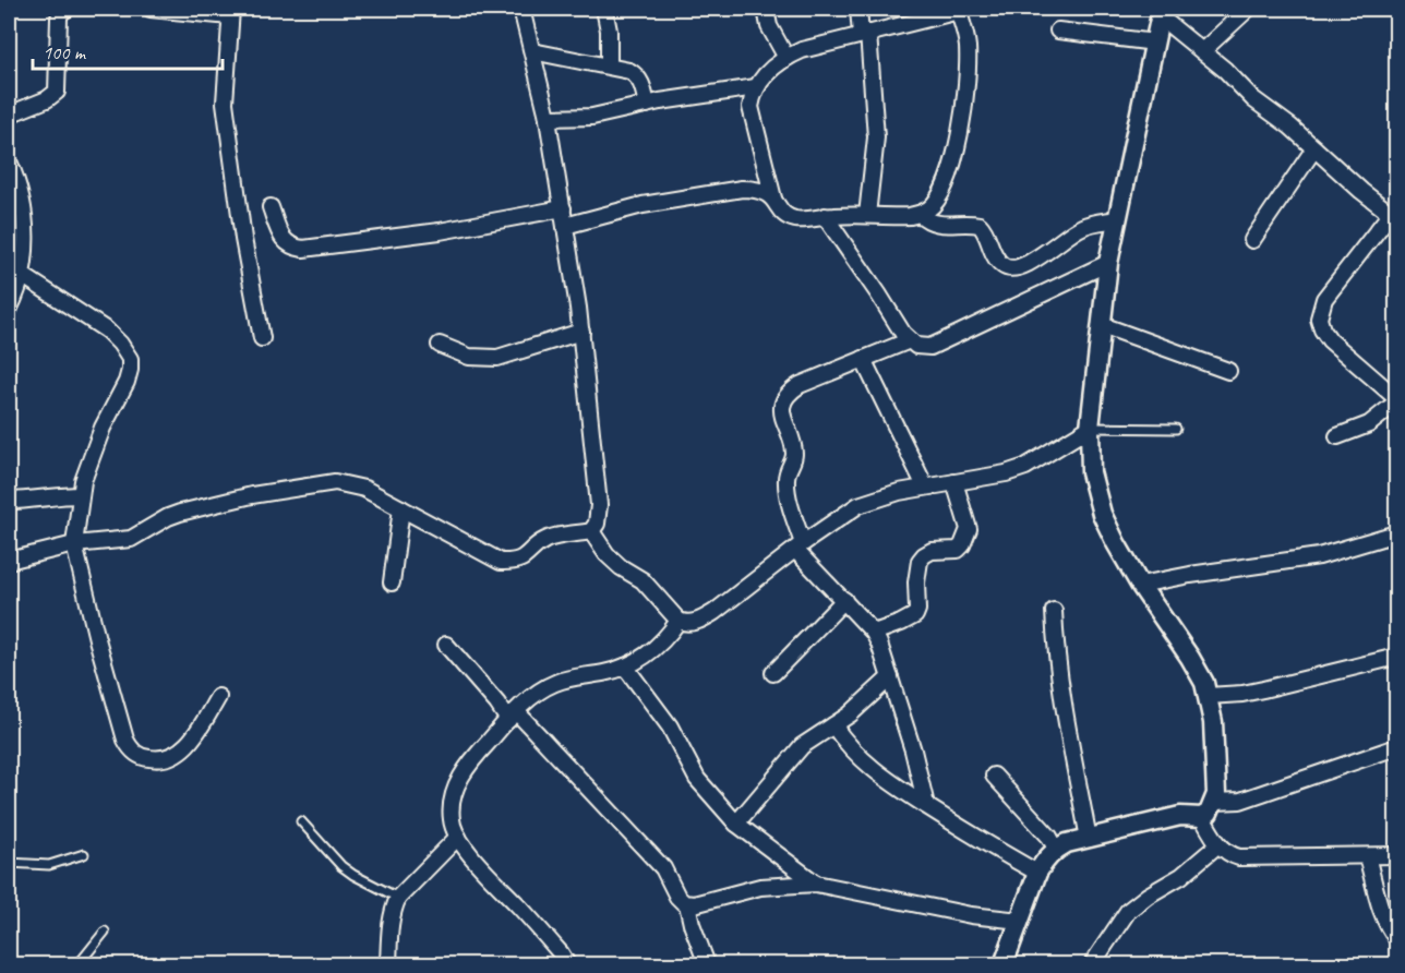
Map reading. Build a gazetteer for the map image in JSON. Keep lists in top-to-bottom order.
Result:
{
  "scale_bar": "100 m"
}
